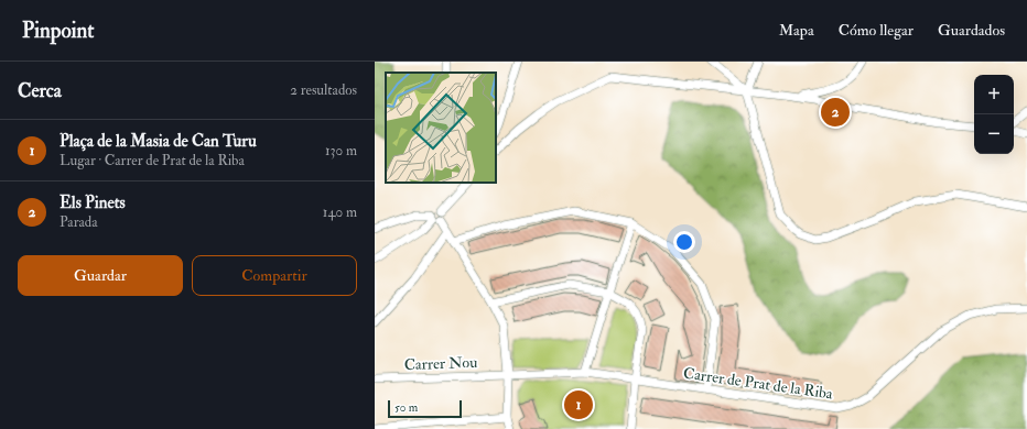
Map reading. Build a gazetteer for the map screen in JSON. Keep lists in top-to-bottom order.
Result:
{
  "streets": {
    "street": ["Carrer Nou", "Carrer de Prat de la Riba"]
  },
  "crossings": [
    ["Carrer Nou", "Carrer de Prat de la Riba"]
  ],
  "scale_bar": "50 m",
  "page": {
    "header": "Pinpoint",
    "nav": ["Mapa", "Cómo llegar", "Guardados"],
    "heading": ["Cerca", "2 resultados"],
    "map_buttons": ["+", "−"],
    "pins": ["2", "1"],
    "list": [
      {
        "mark": "1",
        "name": "Plaça de la Masia de Can Turu",
        "note": "Lugar · Carrer de Prat de la Riba",
        "value": "130 m"
      },
      {
        "mark": "2",
        "name": "Els Pinets",
        "note": "Parada",
        "value": "140 m"
      }
    ],
    "buttons": ["Guardar", "Compartir"],
    "scale": "50 m"
  }
}
